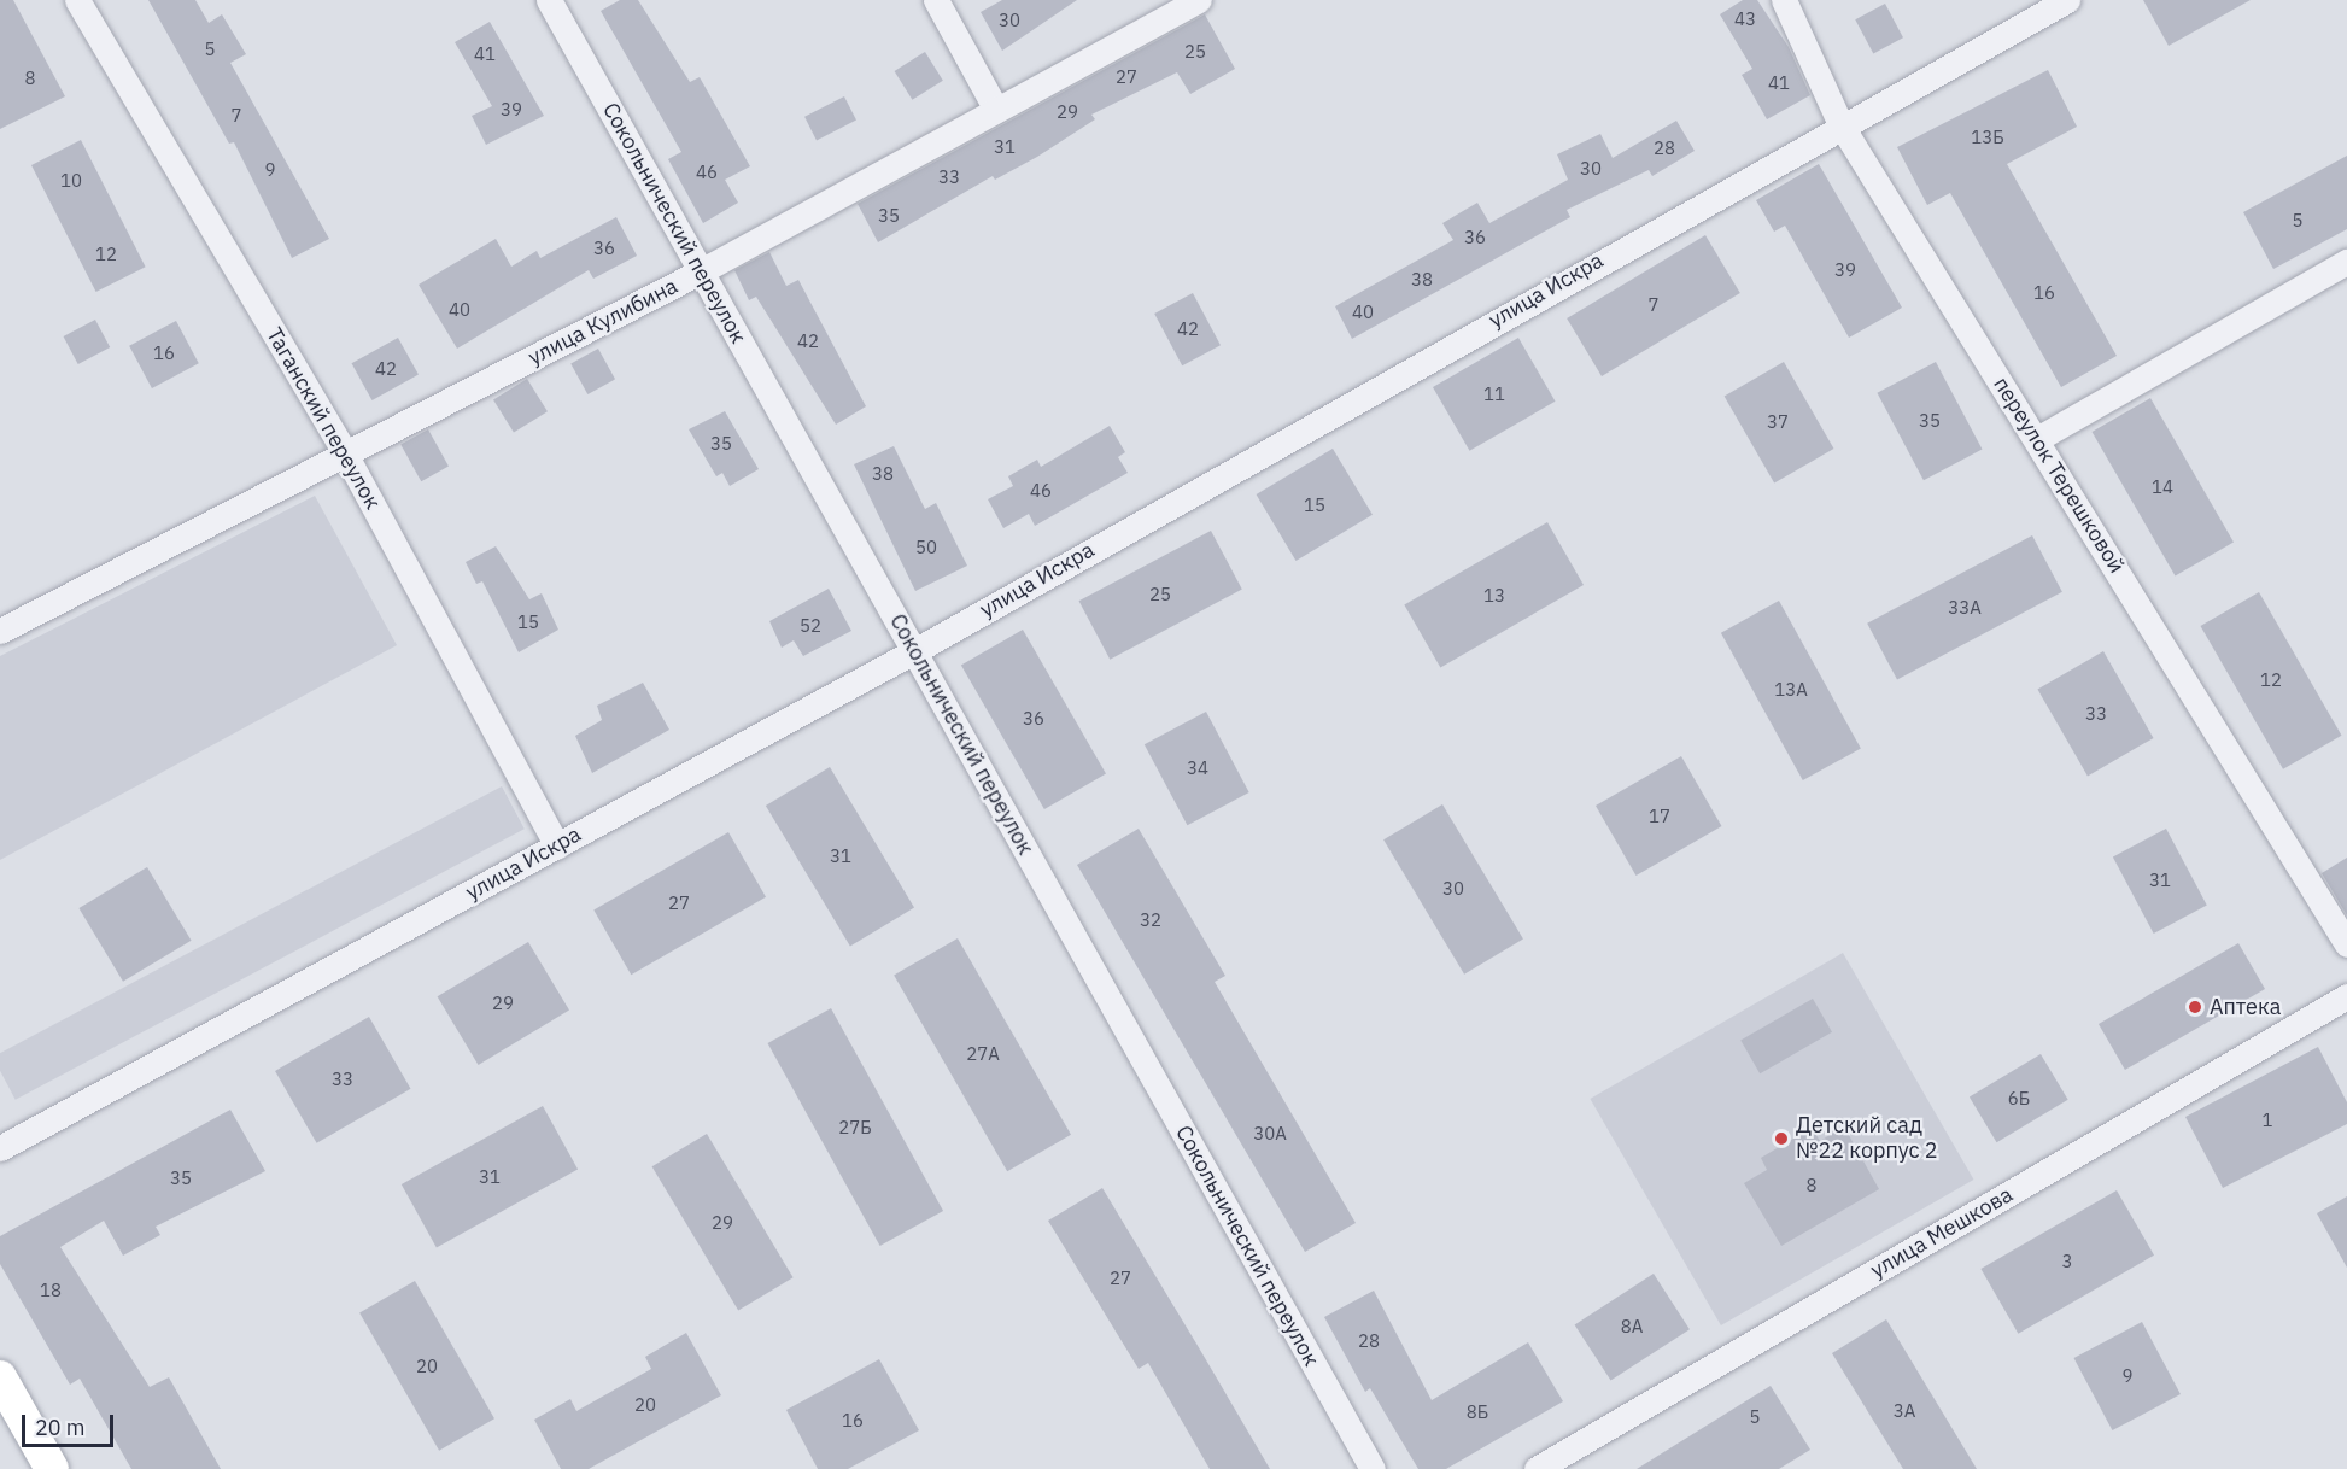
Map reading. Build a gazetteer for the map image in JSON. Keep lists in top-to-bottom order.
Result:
{
  "streets": {
    "street": [
      "Сокольнический переулок",
      "улица Искра",
      "улица Кулибина",
      "Таганский переулок",
      "переулок Терешковой",
      "улица Мешкова"
    ]
  },
  "crossings": [
    ["Сокольнический переулок", "улица Искра"],
    ["Сокольнический переулок", "улица Кулибина"],
    ["улица Искра", "Таганский переулок"],
    ["улица Искра", "переулок Терешковой"],
    ["улица Кулибина", "Таганский переулок"]
  ],
  "places": ["Аптека", "Детский сад №22 корпус 2"],
  "house_numbers": [
    "43",
    "30",
    "5",
    "25",
    "41",
    "27",
    "8",
    "41",
    "39",
    "29",
    "7",
    "13Б",
    "31",
    "28",
    "30",
    "9",
    "46",
    "33",
    "10",
    "35",
    "5",
    "36",
    "36",
    "12",
    "39",
    "38",
    "16",
    "7",
    "40",
    "40",
    "42",
    "42",
    "16",
    "42",
    "11",
    "35",
    "37",
    "35",
    "38",
    "14",
    "46",
    "15",
    "50",
    "25",
    "13",
    "33А",
    "15",
    "52",
    "12",
    "13А",
    "33",
    "36",
    "34",
    "17",
    "31",
    "31",
    "30",
    "27",
    "32",
    "29",
    "27А",
    "33",
    "6Б",
    "1",
    "27Б",
    "30А",
    "31",
    "35",
    "8",
    "29",
    "3",
    "27",
    "18",
    "8А",
    "28",
    "20",
    "9",
    "20",
    "3А",
    "8Б",
    "5",
    "16"
  ],
  "scale_bar": "20 m"
}
